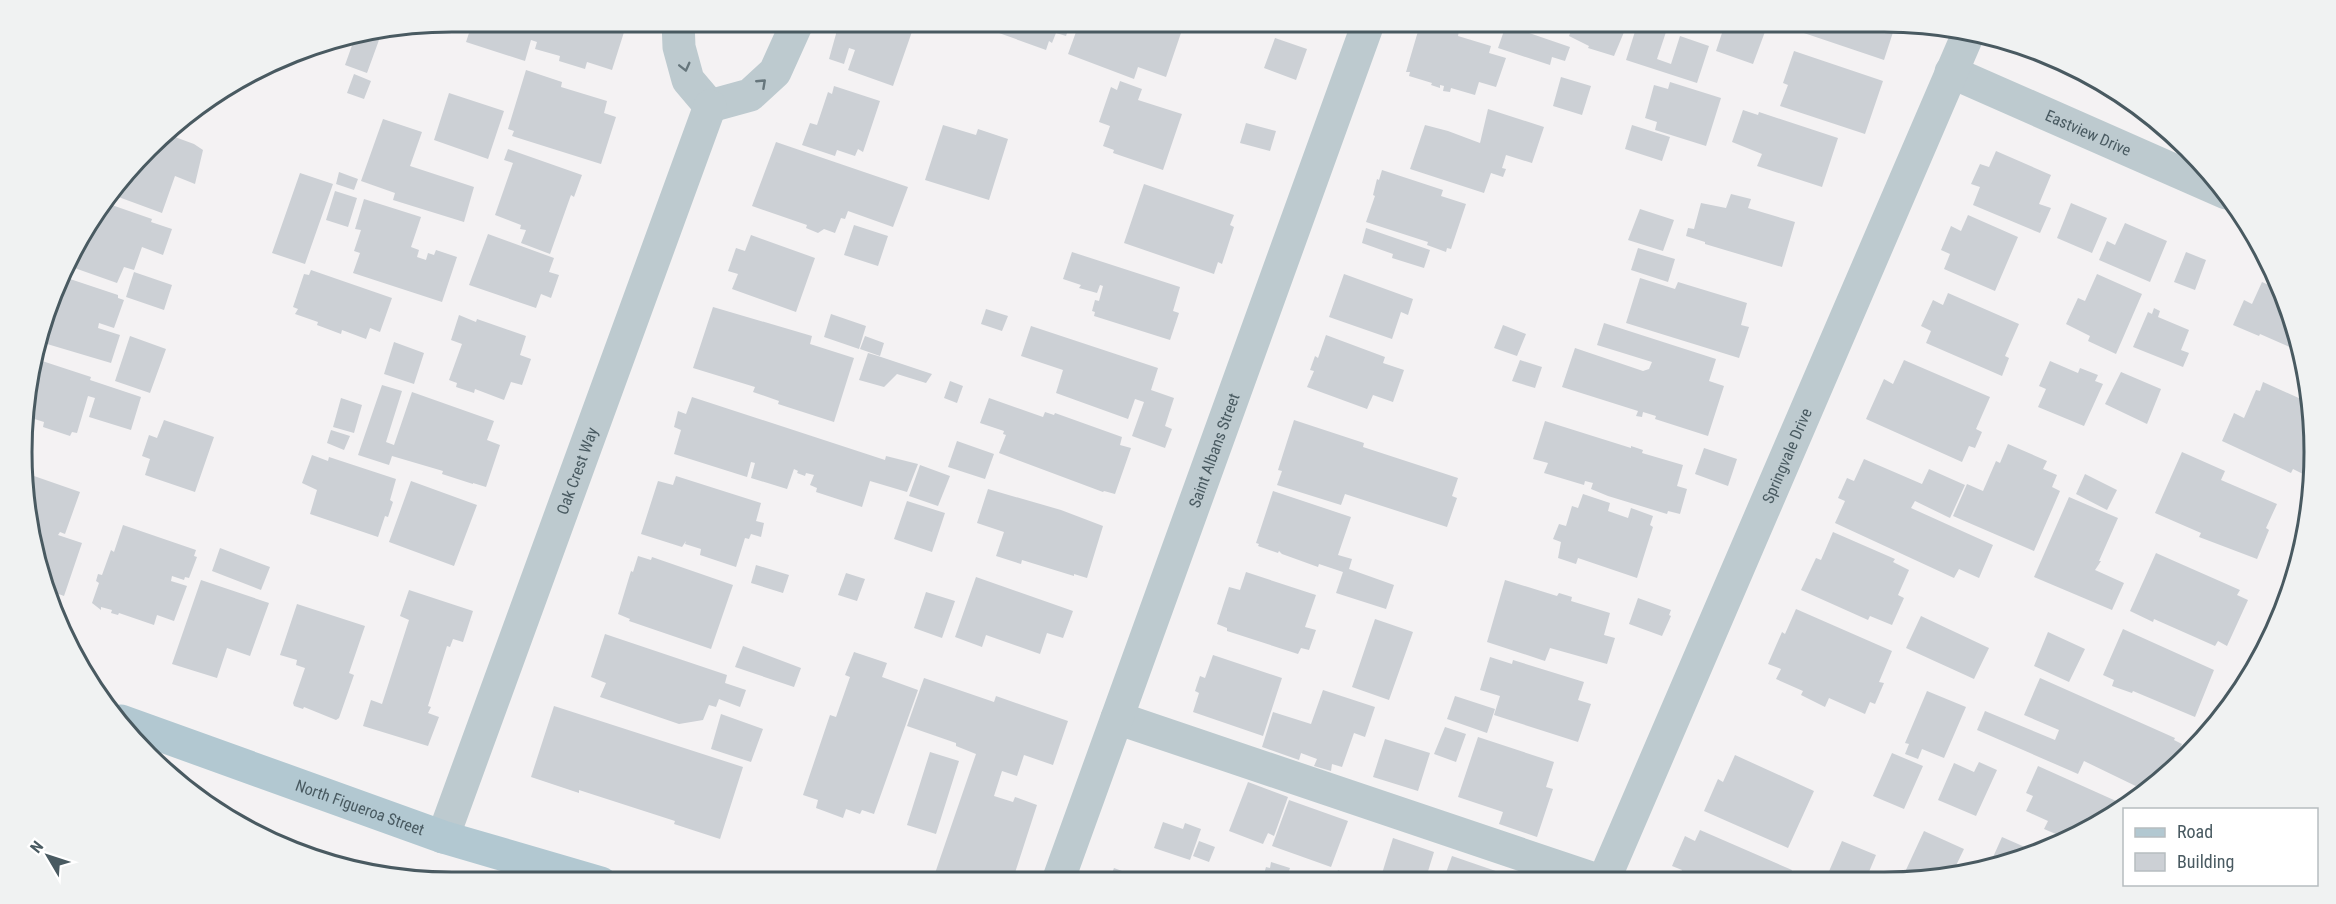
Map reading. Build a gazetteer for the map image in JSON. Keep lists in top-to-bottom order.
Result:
{
  "streets": {
    "main road": ["North Figueroa Street"],
    "street": [
      "Eastview Drive",
      "Saint Albans Street",
      "Springvale Drive",
      "Oak Crest Way"
    ]
  },
  "crossings": [
    ["Eastview Drive", "Springvale Drive"],
    ["Oak Crest Way", "North Figueroa Street"]
  ],
  "legend": ["Road", "Building"],
  "north": "top left"
}
